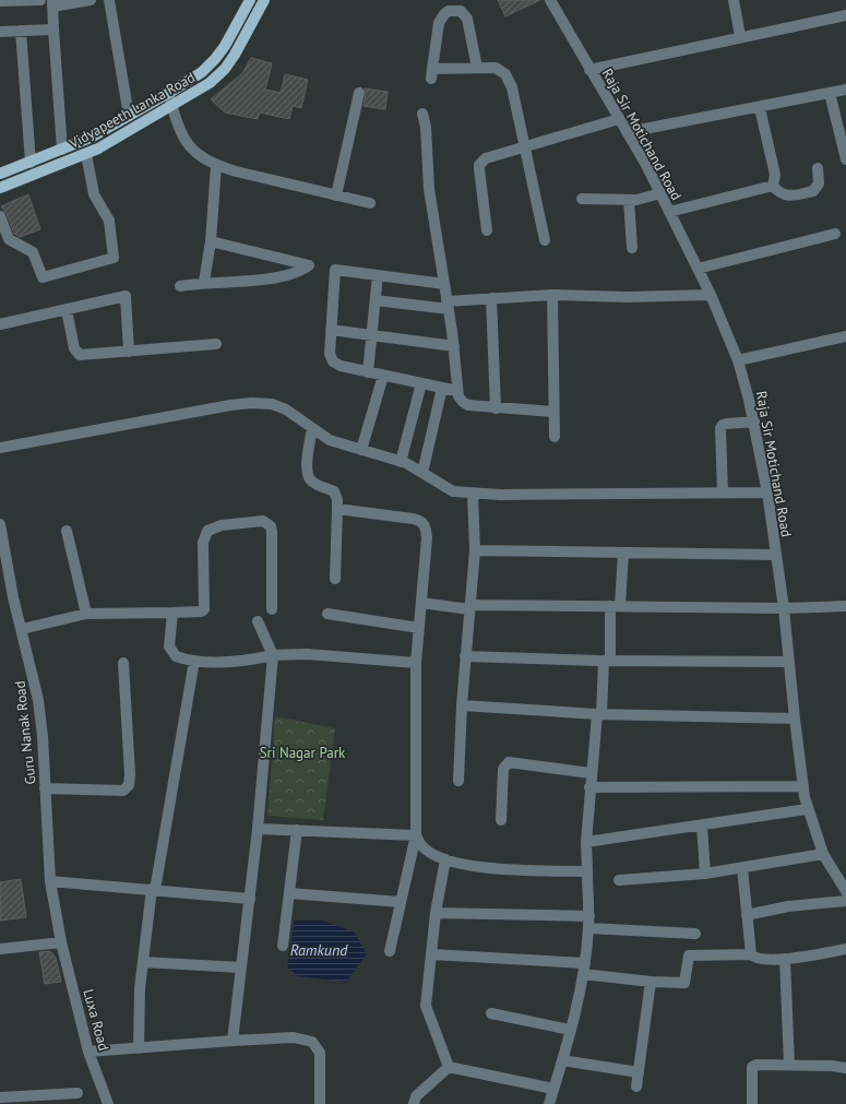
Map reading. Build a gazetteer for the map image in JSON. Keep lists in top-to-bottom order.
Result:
{
  "streets": {
    "main road": ["Vidyapeeth Lanka Road"],
    "street": ["Raja Sir Motichand Road", "Guru Nanak Road", "Luxa Road"]
  },
  "crossings": [
    ["Guru Nanak Road", "Luxa Road"]
  ],
  "water": ["Ramkund"],
  "parks": ["Sri Nagar Park"]
}
